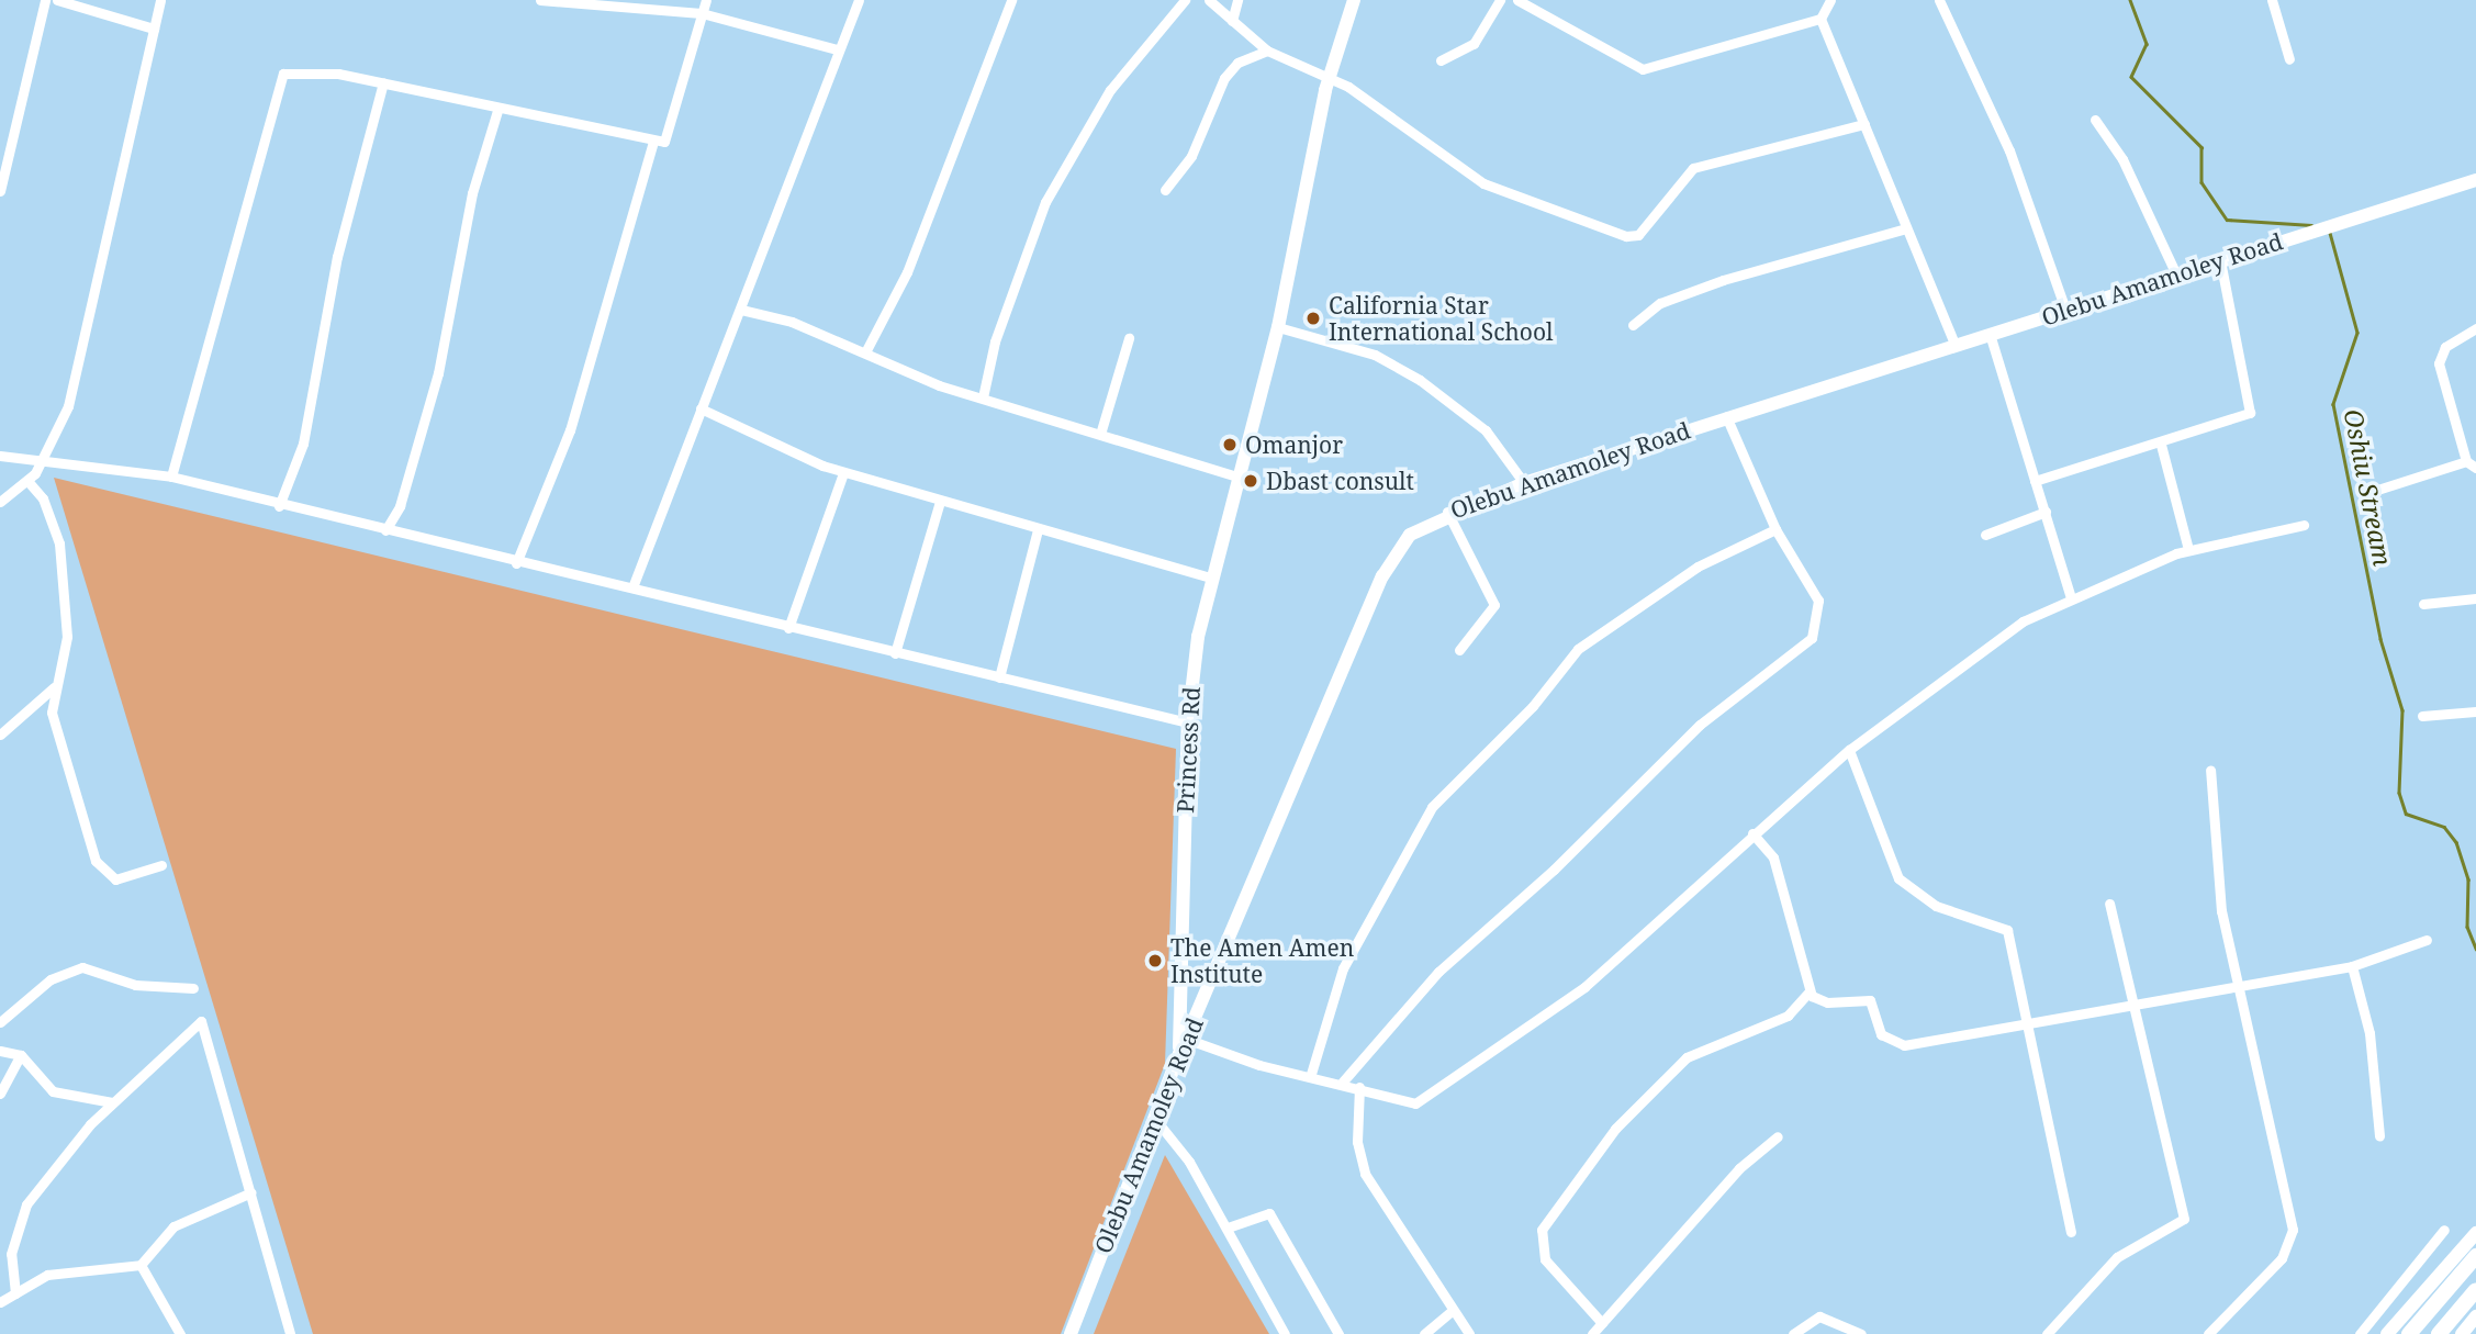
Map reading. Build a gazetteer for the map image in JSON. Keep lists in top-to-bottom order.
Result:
{
  "streets": {
    "street": ["Olebu Amamoley Road", "Princess Rd"]
  },
  "crossings": [
    ["Olebu Amamoley Road", "Princess Rd"]
  ],
  "water": ["Oshiu Stream"],
  "places": [
    "California Star International School",
    "Omanjor",
    "Dbast consult",
    "The Amen Amen Institute"
  ]
}
